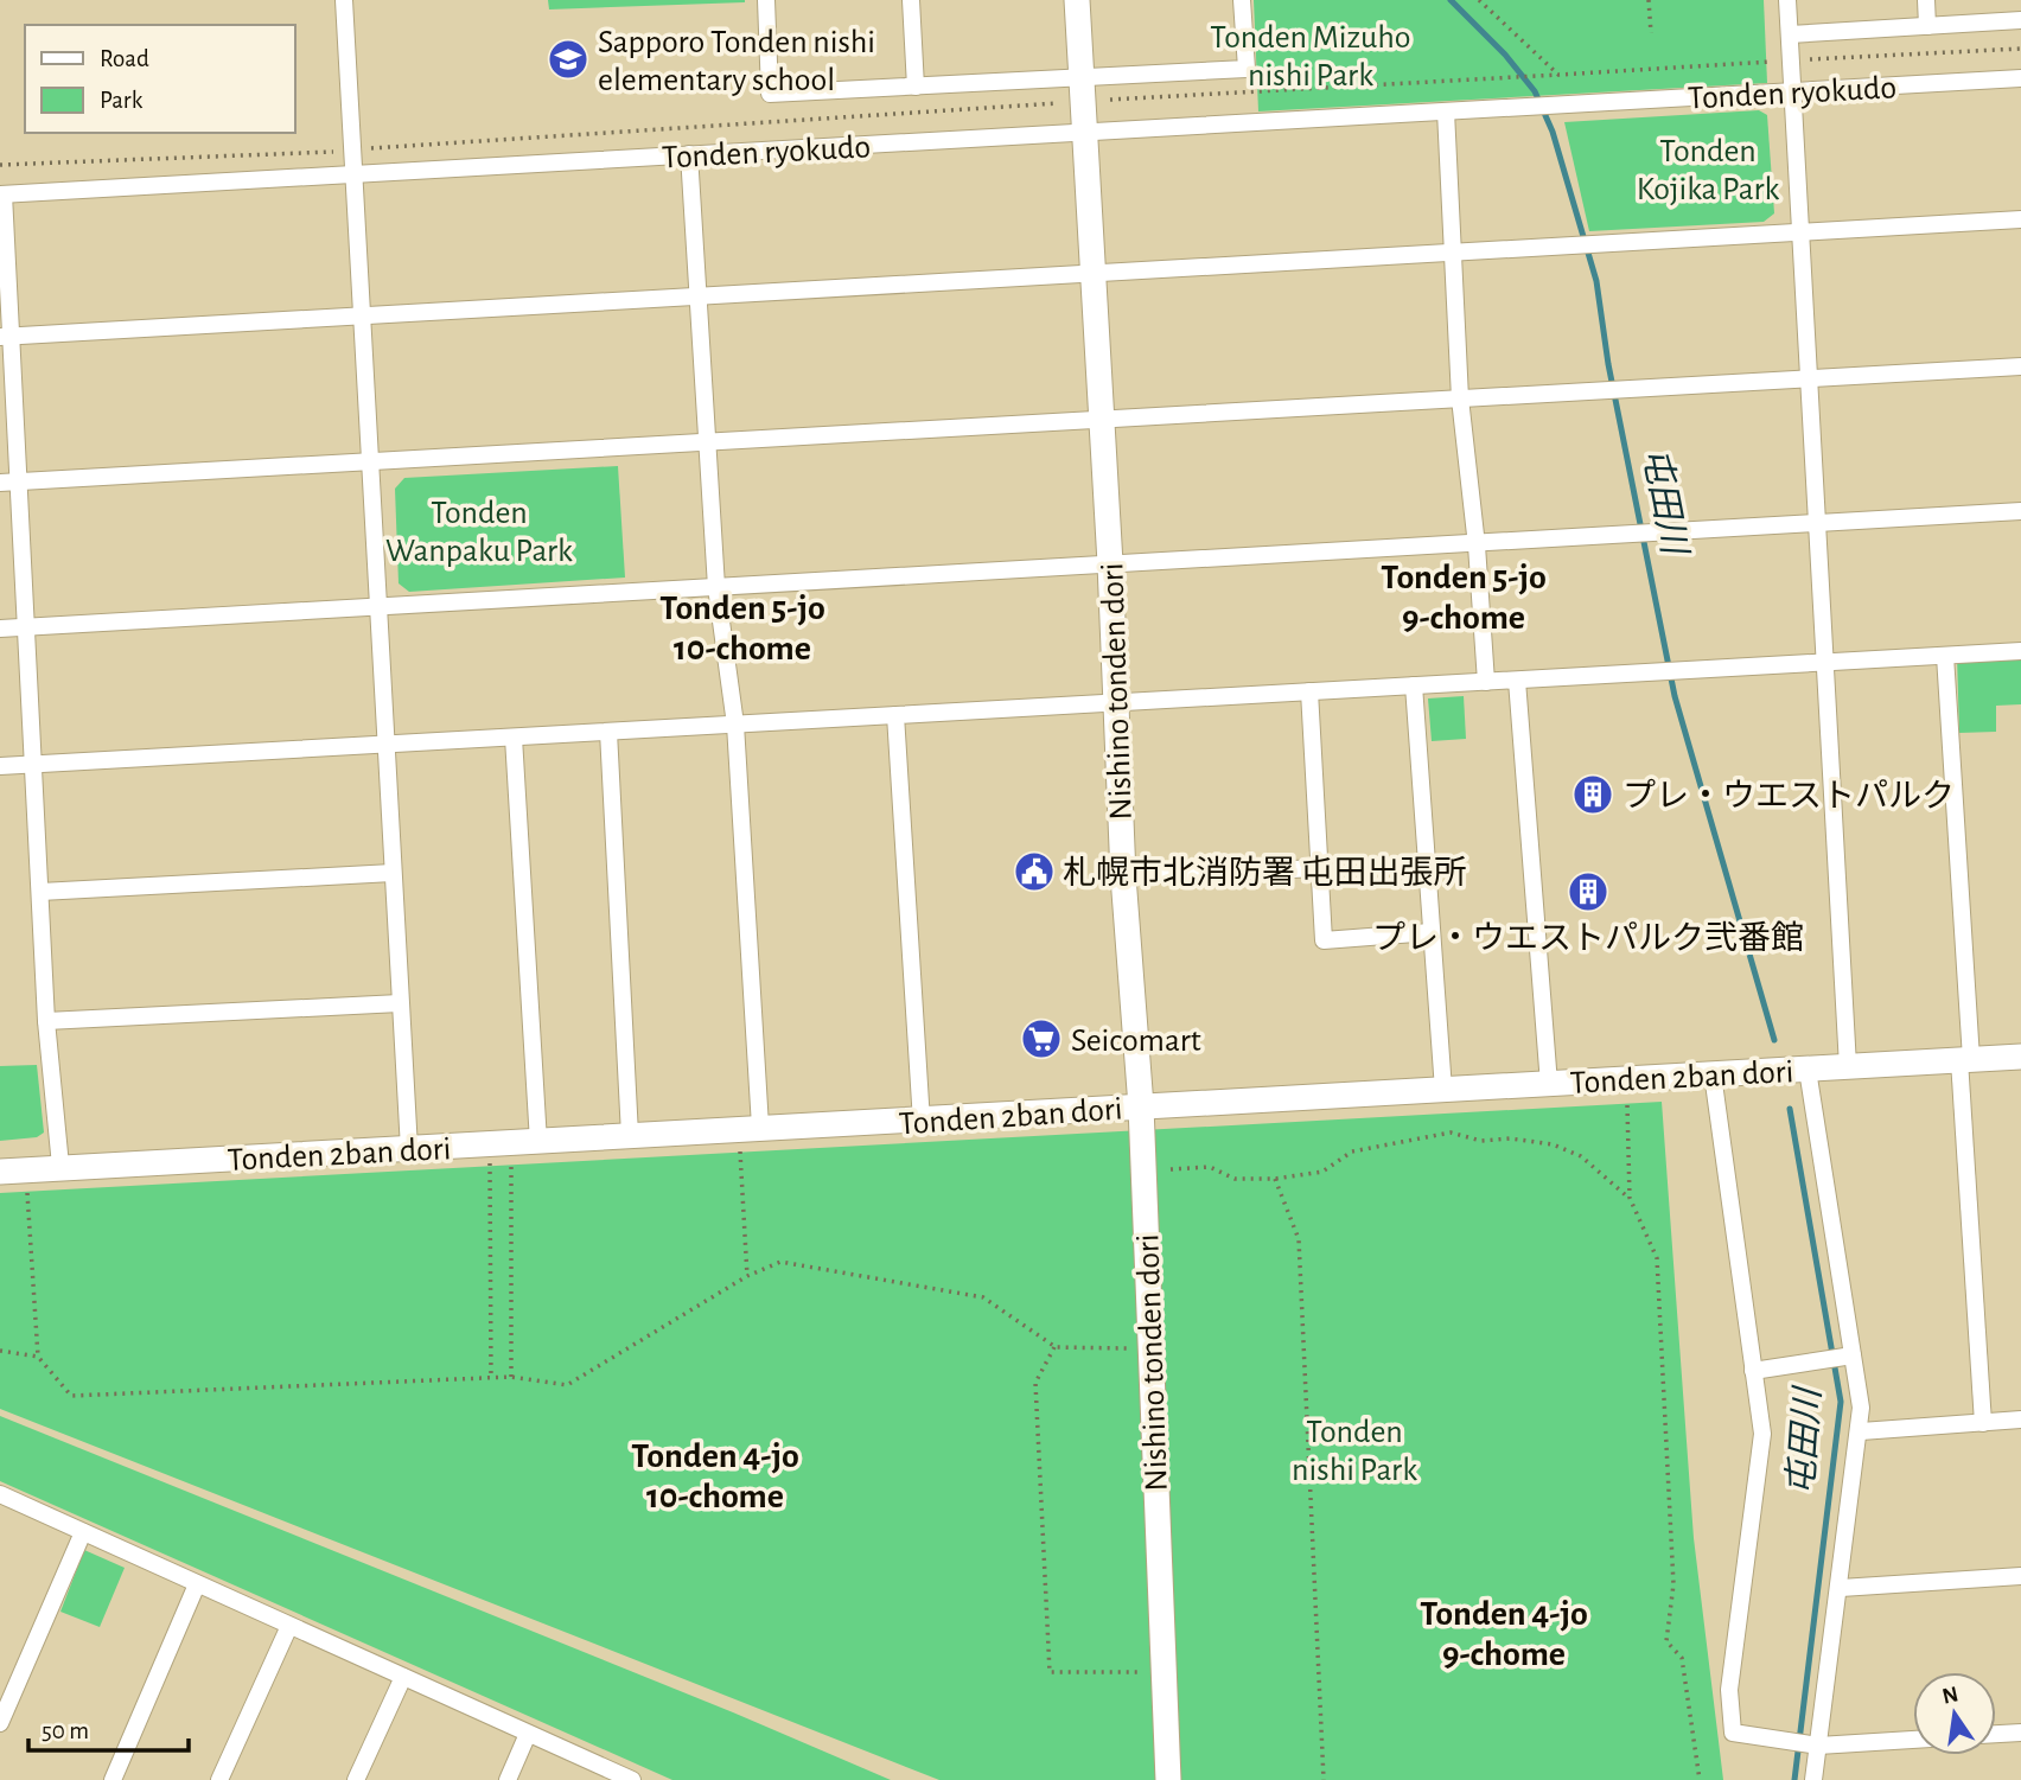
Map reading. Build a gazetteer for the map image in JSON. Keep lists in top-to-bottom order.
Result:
{
  "streets": {
    "street": ["Tonden ryokudo", "Nishino tonden dori", "Tonden 2ban dori"]
  },
  "crossings": [
    ["Tonden ryokudo", "Nishino tonden dori"],
    ["Nishino tonden dori", "Tonden 2ban dori"]
  ],
  "districts": [
    "Tonden 5-jo 9-chome",
    "Tonden 5-jo 10-chome",
    "Tonden 4-jo 10-chome",
    "Tonden 4-jo 9-chome"
  ],
  "water": ["屯田川"],
  "parks": [
    "Tonden Mizuho nishi Park",
    "Tonden Kojika Park",
    "Tonden Wanpaku Park",
    "Tonden nishi Park"
  ],
  "places": {
    "school or university": ["Sapporo Tonden nishi elementary school"],
    "building": ["プレ・ウエストパルク", "プレ・ウエストパルク弐番館"],
    "public building": ["札幌市北消防署 屯田出張所"],
    "supermarket": ["Seicomart"]
  },
  "legend": ["Road", "Park"],
  "scale_bar": "50 m",
  "north": "top"
}
